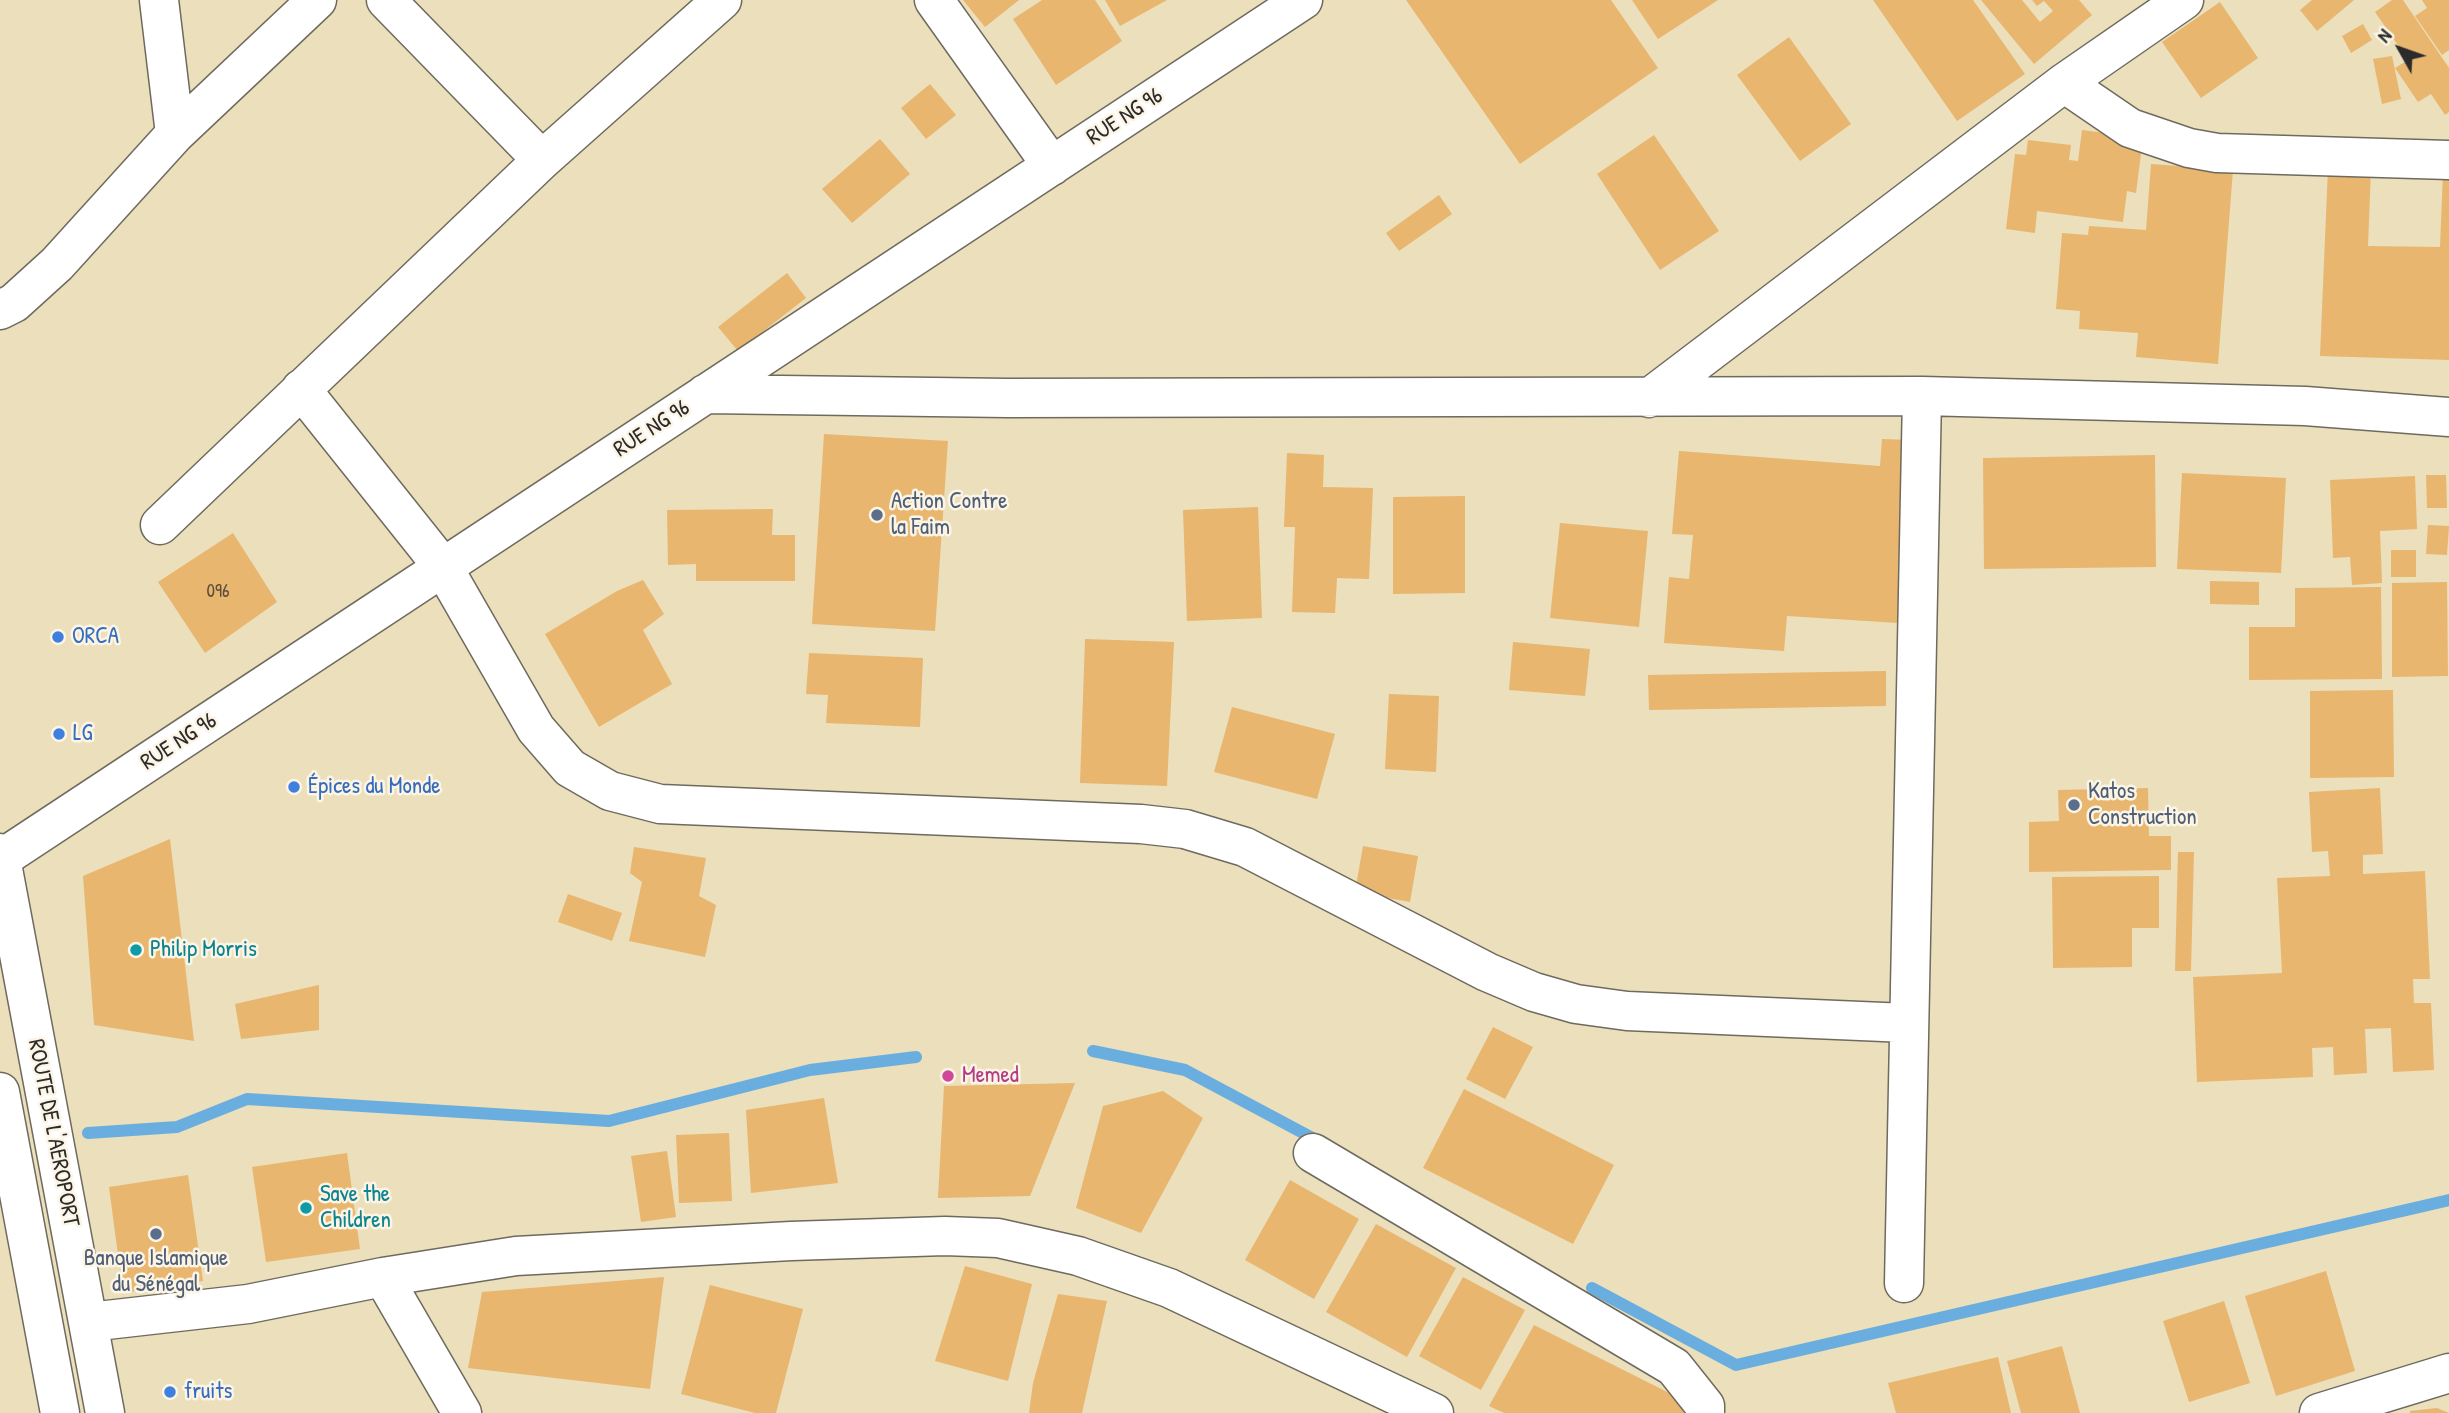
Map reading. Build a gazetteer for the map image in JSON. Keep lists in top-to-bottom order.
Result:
{
  "streets": {
    "main road": ["RUE NG 96", "ROUTE DE L'AEROPORT"]
  },
  "crossings": [
    ["RUE NG 96", "ROUTE DE L'AEROPORT"]
  ],
  "places": [
    "Action Contre la Faim",
    "ORCA",
    "LG",
    "Épices du Monde",
    "Katos Construction",
    "Philip Morris",
    "Memed",
    "Save the Children",
    "Banque Islamique du Sénégal",
    "fruits"
  ],
  "house_numbers": ["096"],
  "north": "top left"
}
